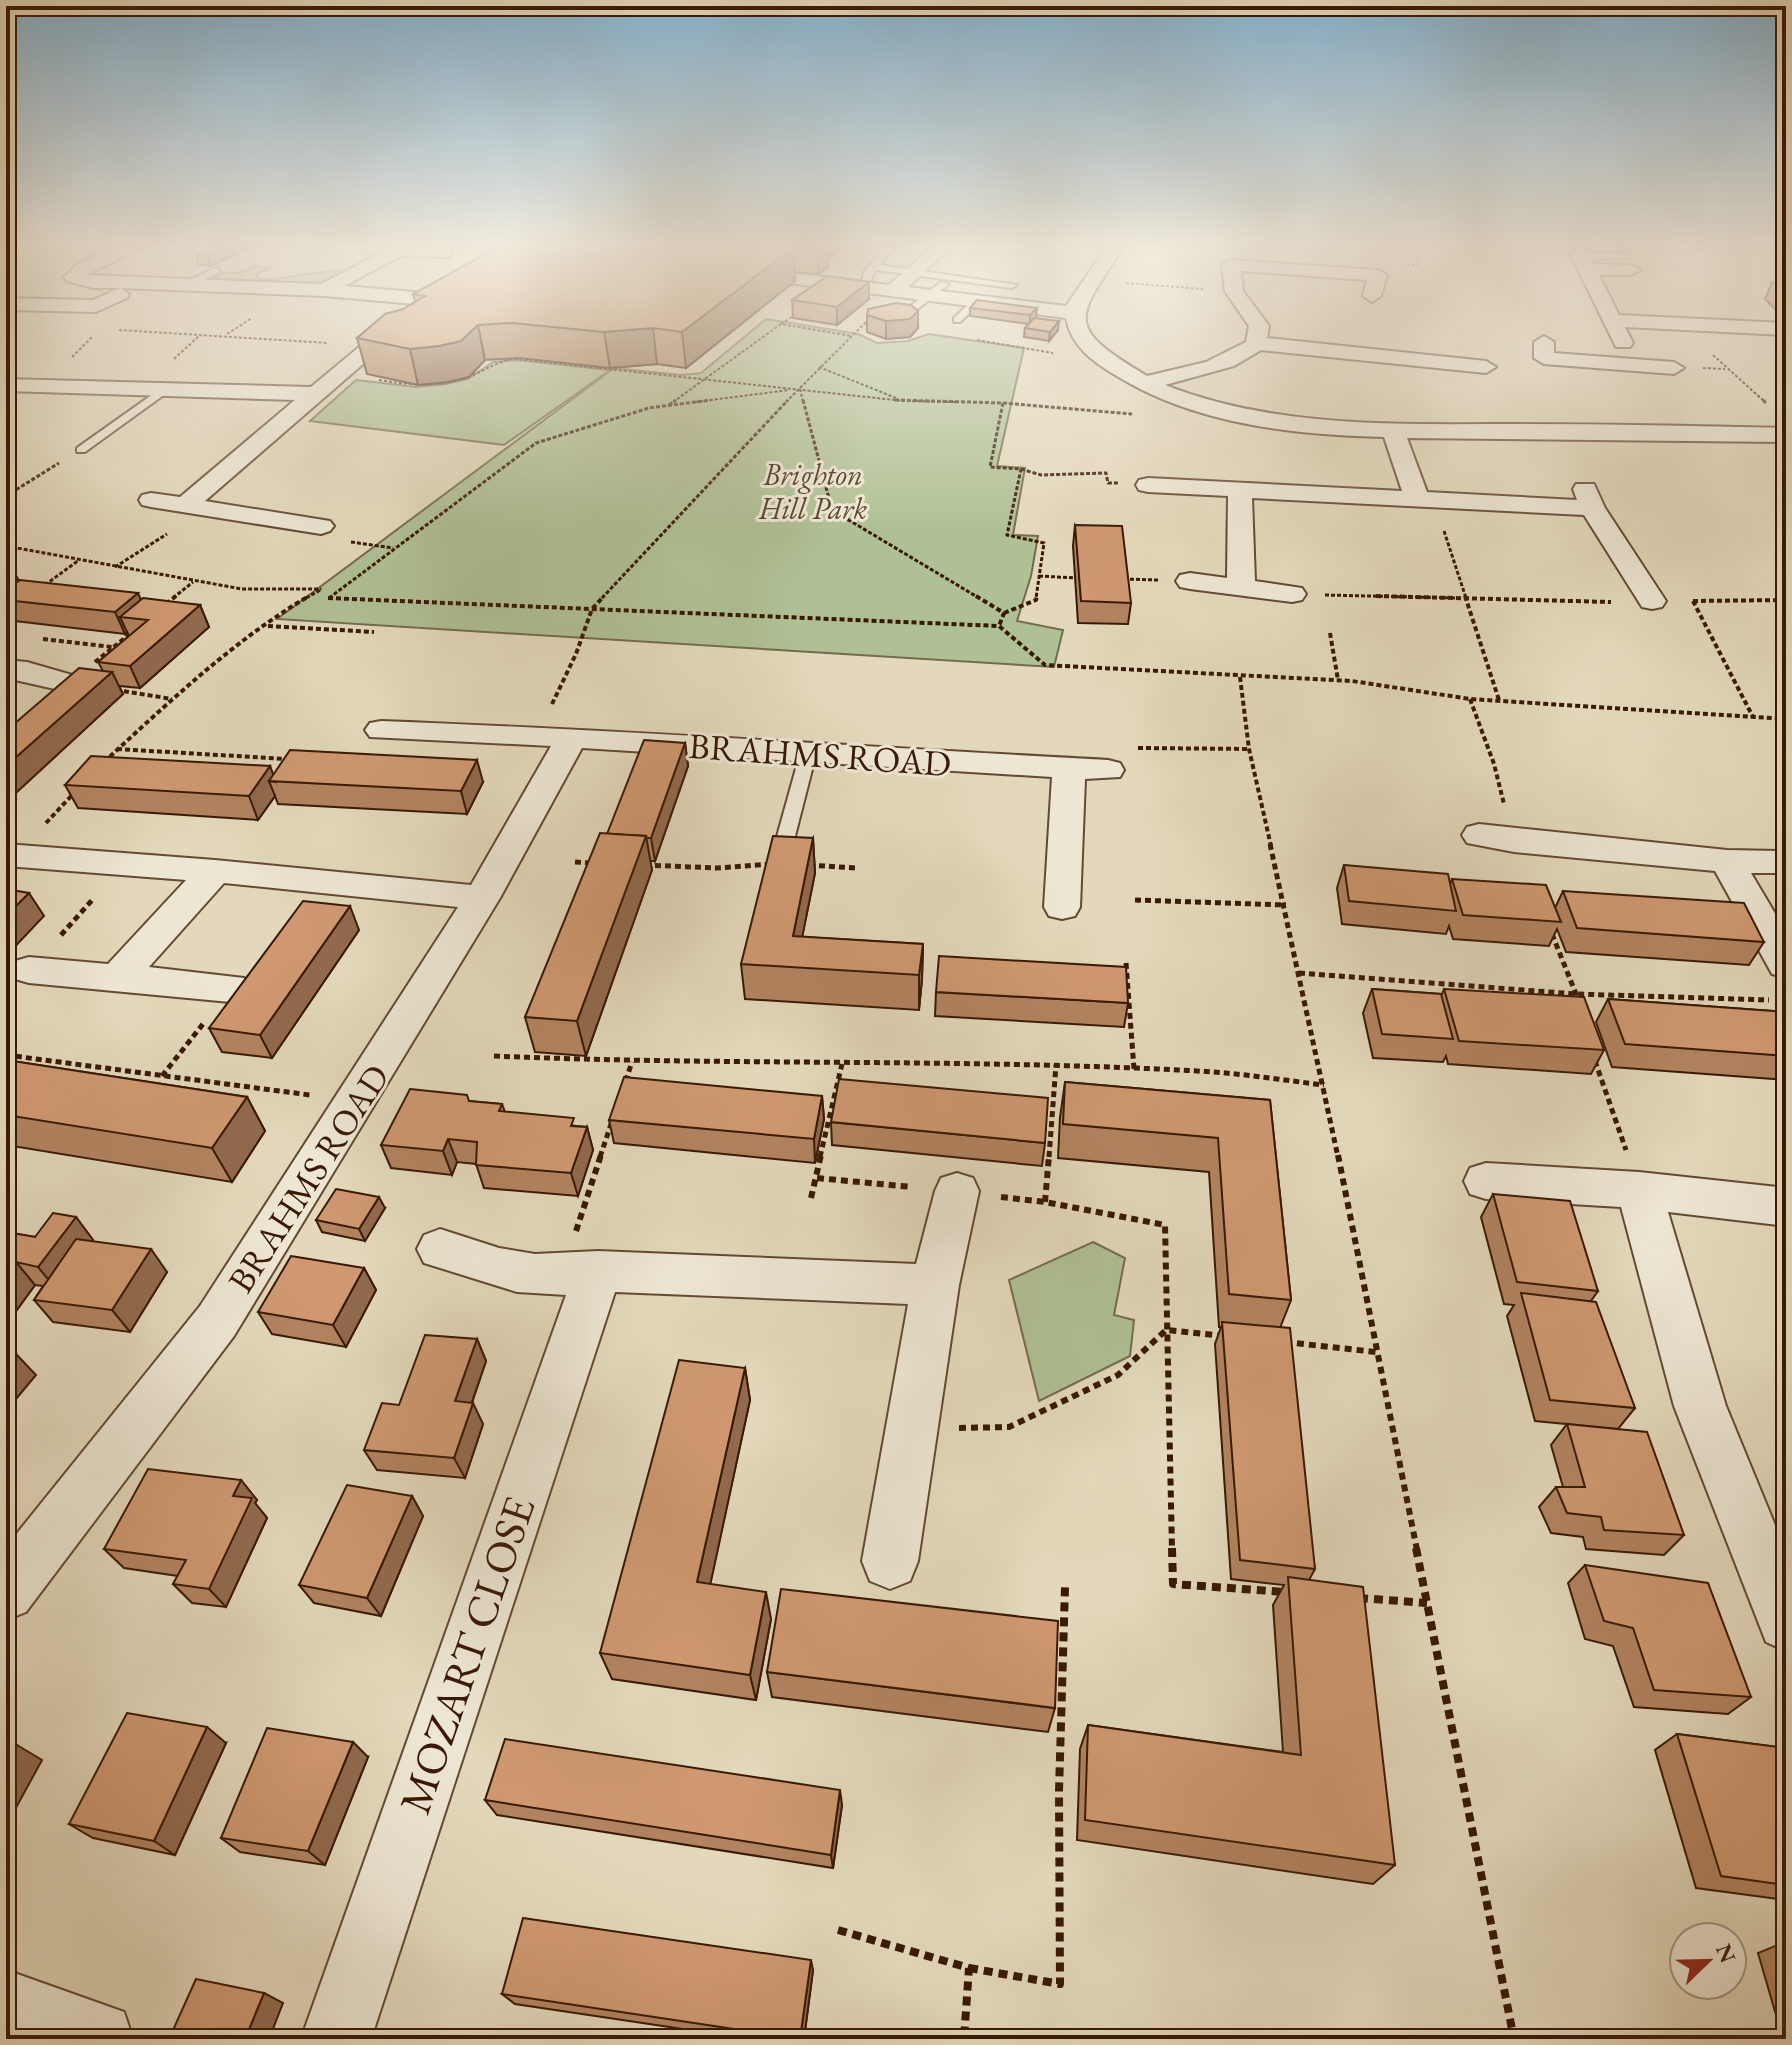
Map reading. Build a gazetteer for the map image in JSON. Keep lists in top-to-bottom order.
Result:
{
  "streets": {
    "street": ["BRAHMS ROAD", "MOZART CLOSE"]
  },
  "parks": ["Brighton Hill Park"],
  "north": "top right"
}
